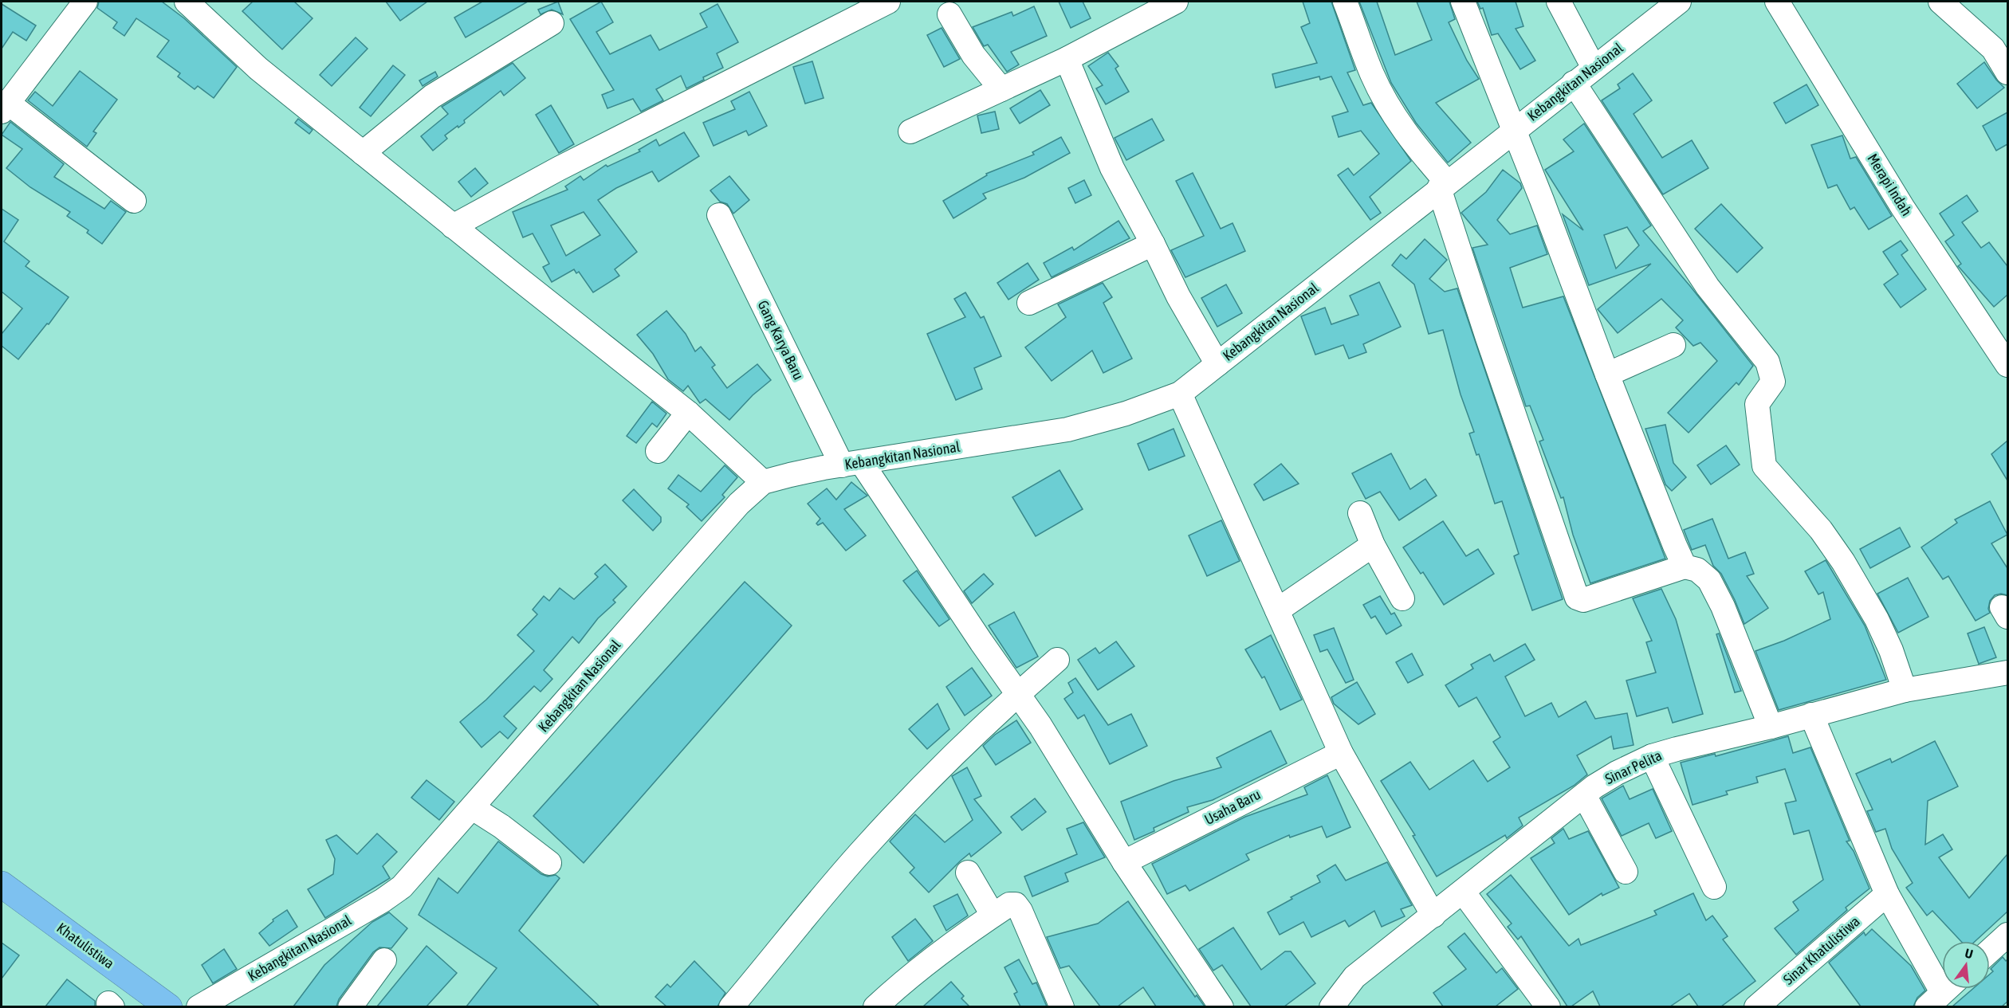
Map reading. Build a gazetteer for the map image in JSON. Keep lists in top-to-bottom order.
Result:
{
  "streets": {
    "highway": ["Khatulistiwa"],
    "street": [
      "Kebangkitan Nasional",
      "Merapi Indah",
      "Gang Karya Baru",
      "Sinar Pelita",
      "Usaha Baru",
      "Sinar Khatulistiwa"
    ]
  },
  "crossings": [
    ["Kebangkitan Nasional", "Gang Karya Baru"],
    ["Gang Karya Baru", "Usaha Baru"]
  ],
  "north": "top"
}
